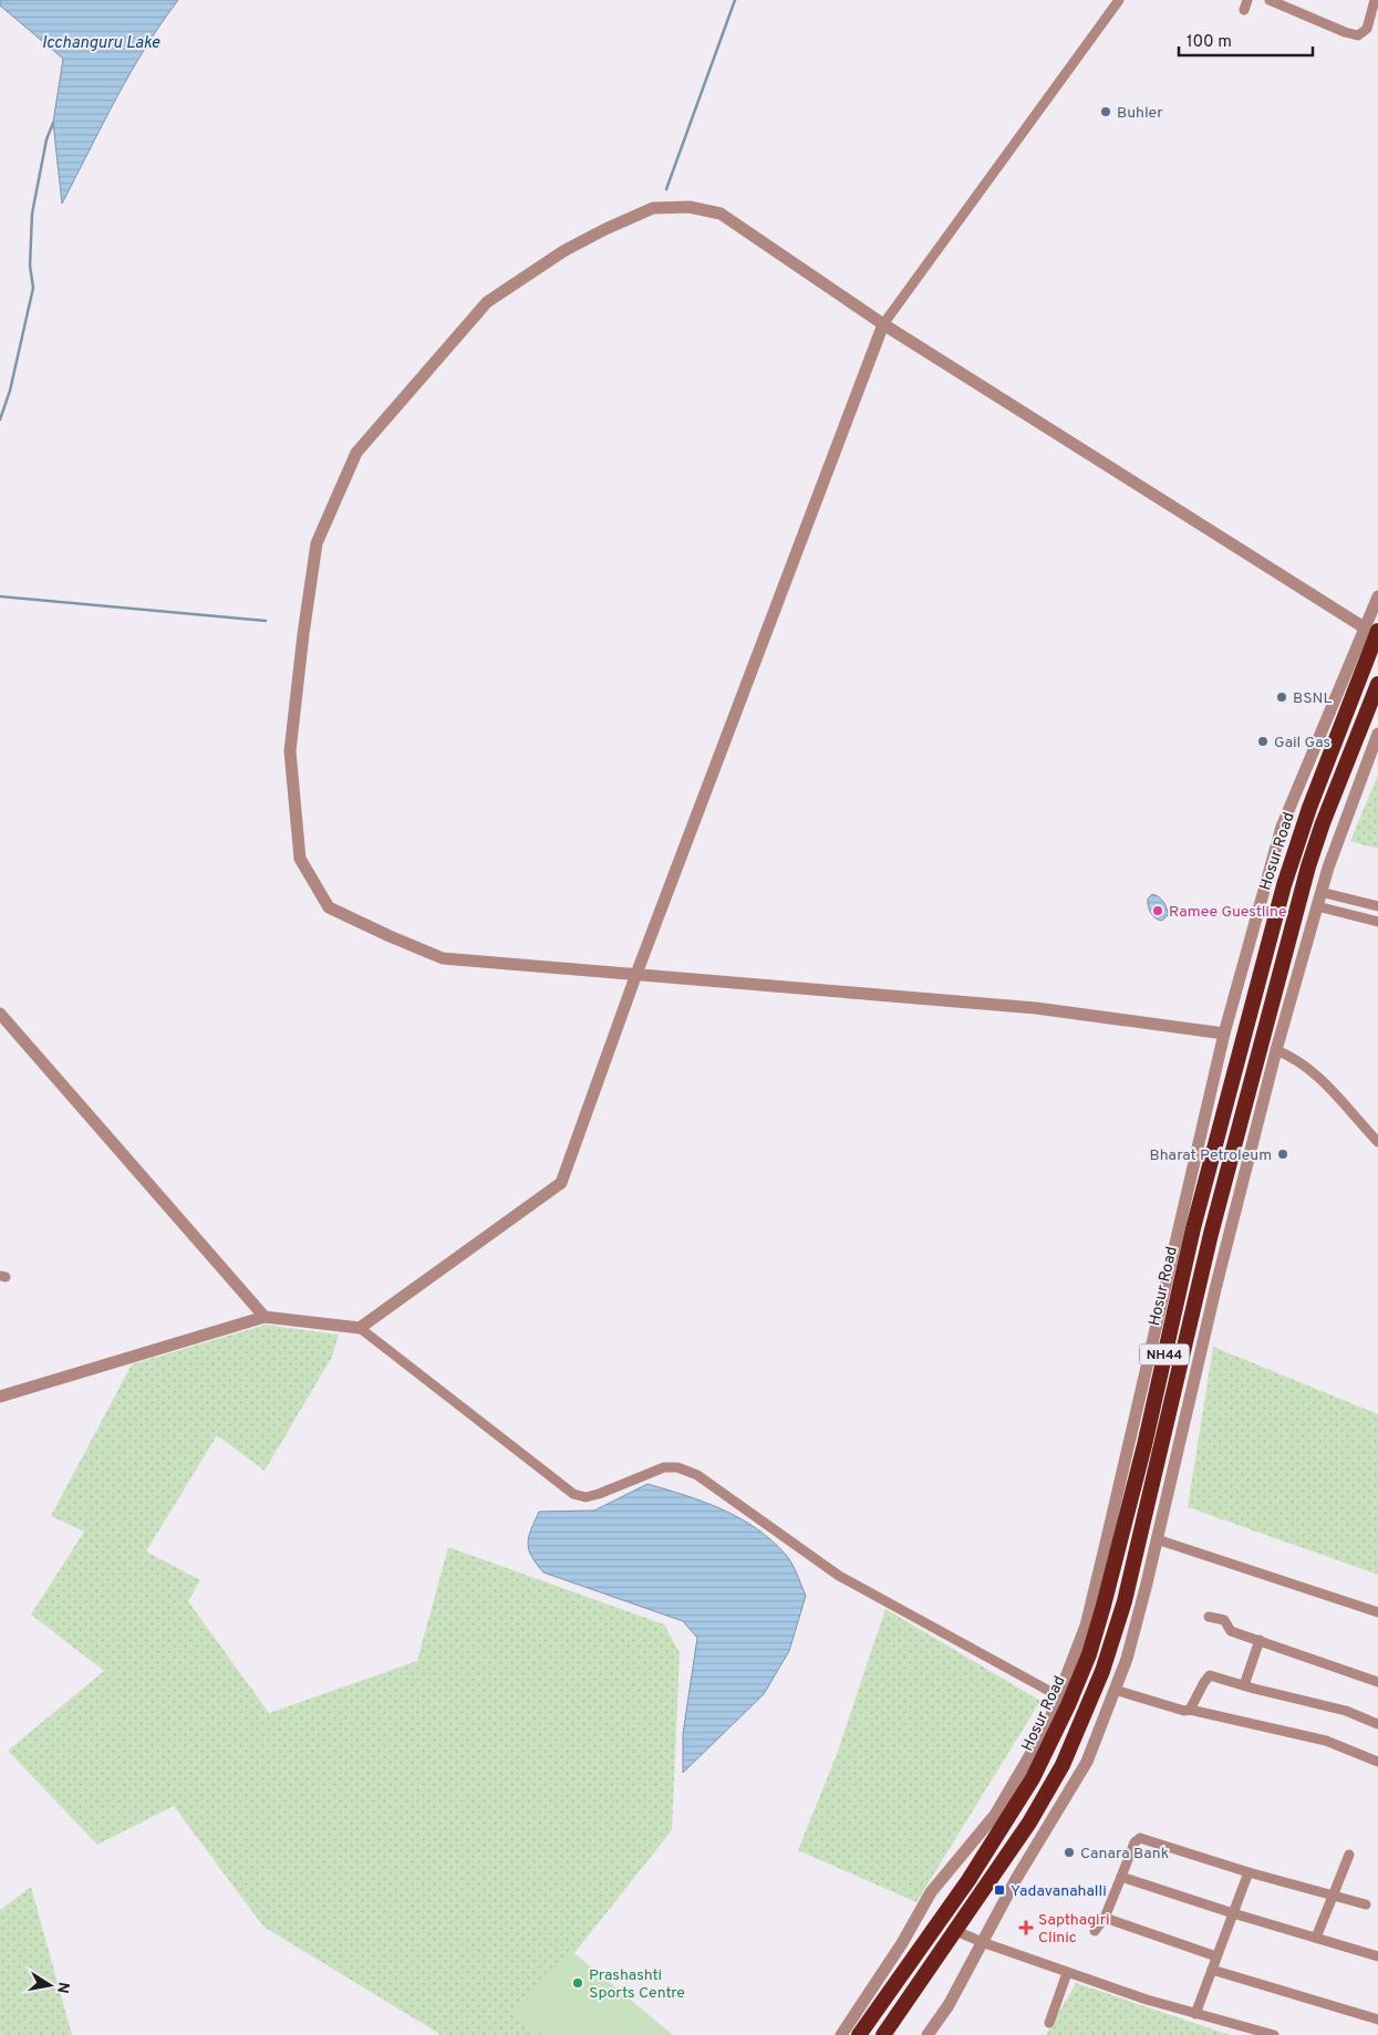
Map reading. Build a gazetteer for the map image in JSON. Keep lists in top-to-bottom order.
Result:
{
  "streets": {
    "highway": ["Hosur Road", "NH44"]
  },
  "water": ["Icchanguru Lake"],
  "places": {
    "other": [
      "Buhler",
      "BSNL",
      "Gail Gas",
      "Ramee Guestline",
      "Bharat Petroleum",
      "Canara Bank",
      "Prashashti Sports Centre"
    ],
    "transit": ["Yadavanahalli"],
    "health": ["Sapthagiri Clinic"]
  },
  "scale_bar": "100 m",
  "north": "right"
}
